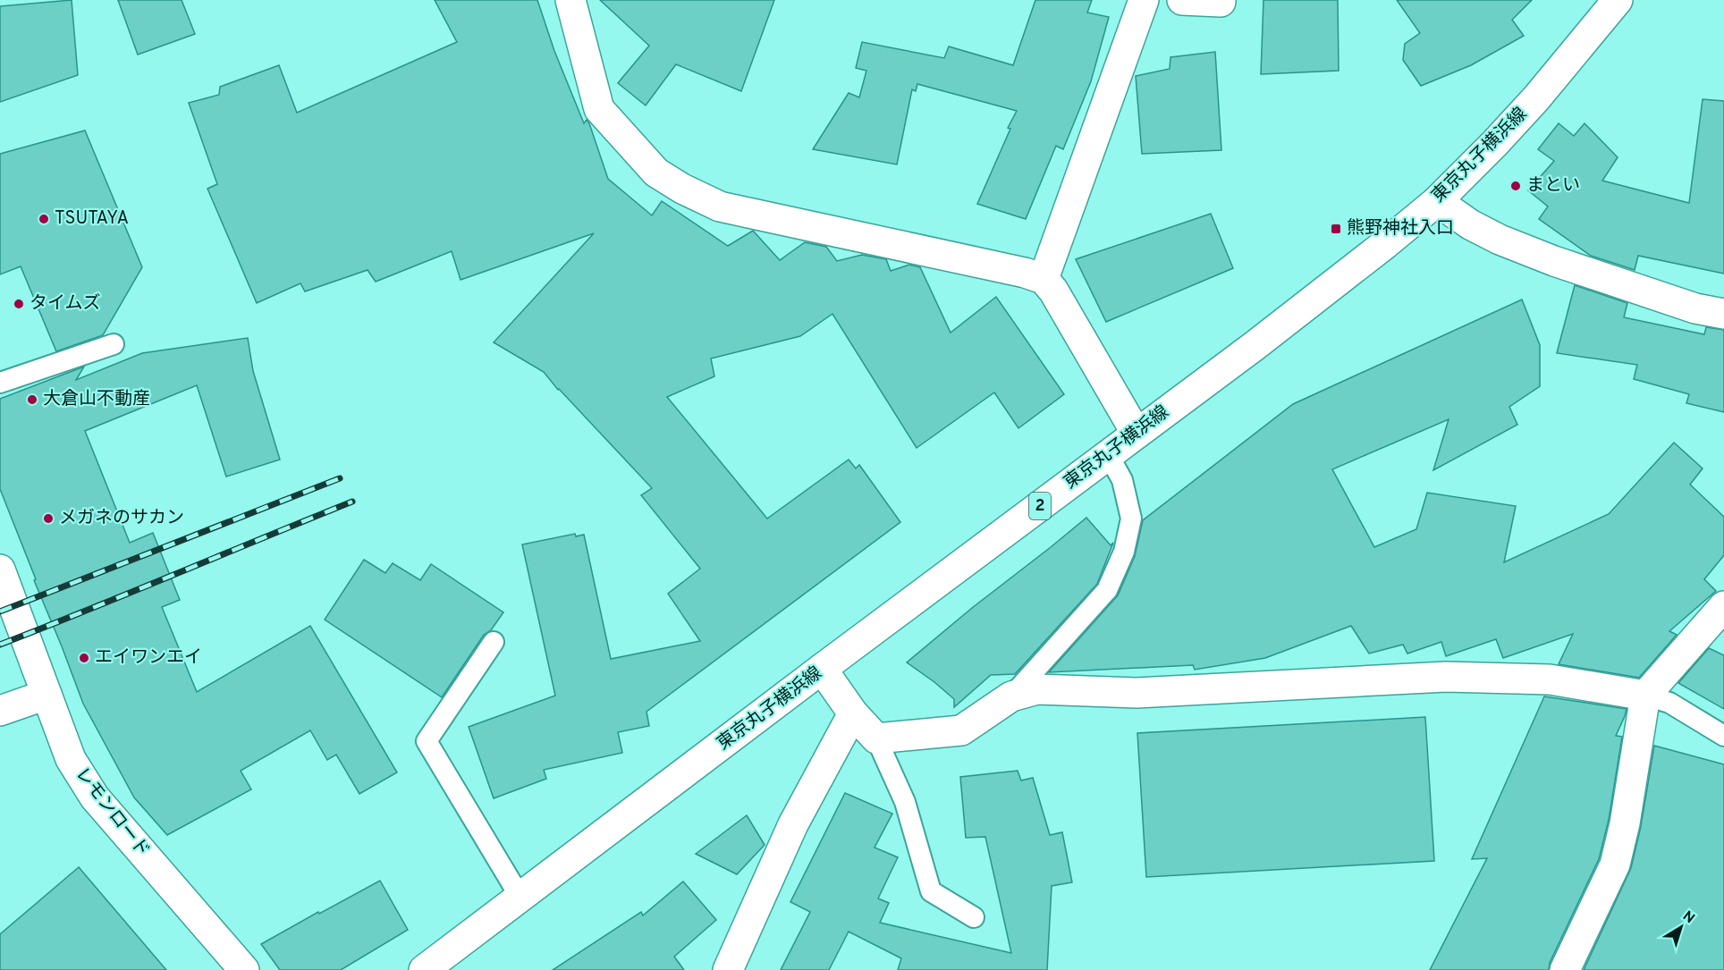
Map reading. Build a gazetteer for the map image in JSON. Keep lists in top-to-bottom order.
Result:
{
  "streets": {
    "street": ["東京丸子横浜線", "2", "レモンロード"]
  },
  "places": {
    "other": [
      "まとい",
      "TSUTAYA",
      "タイムズ",
      "大倉山不動産",
      "メガネのサカン",
      "エイワンエイ"
    ],
    "transit": ["熊野神社入口"]
  },
  "north": "top right"
}
